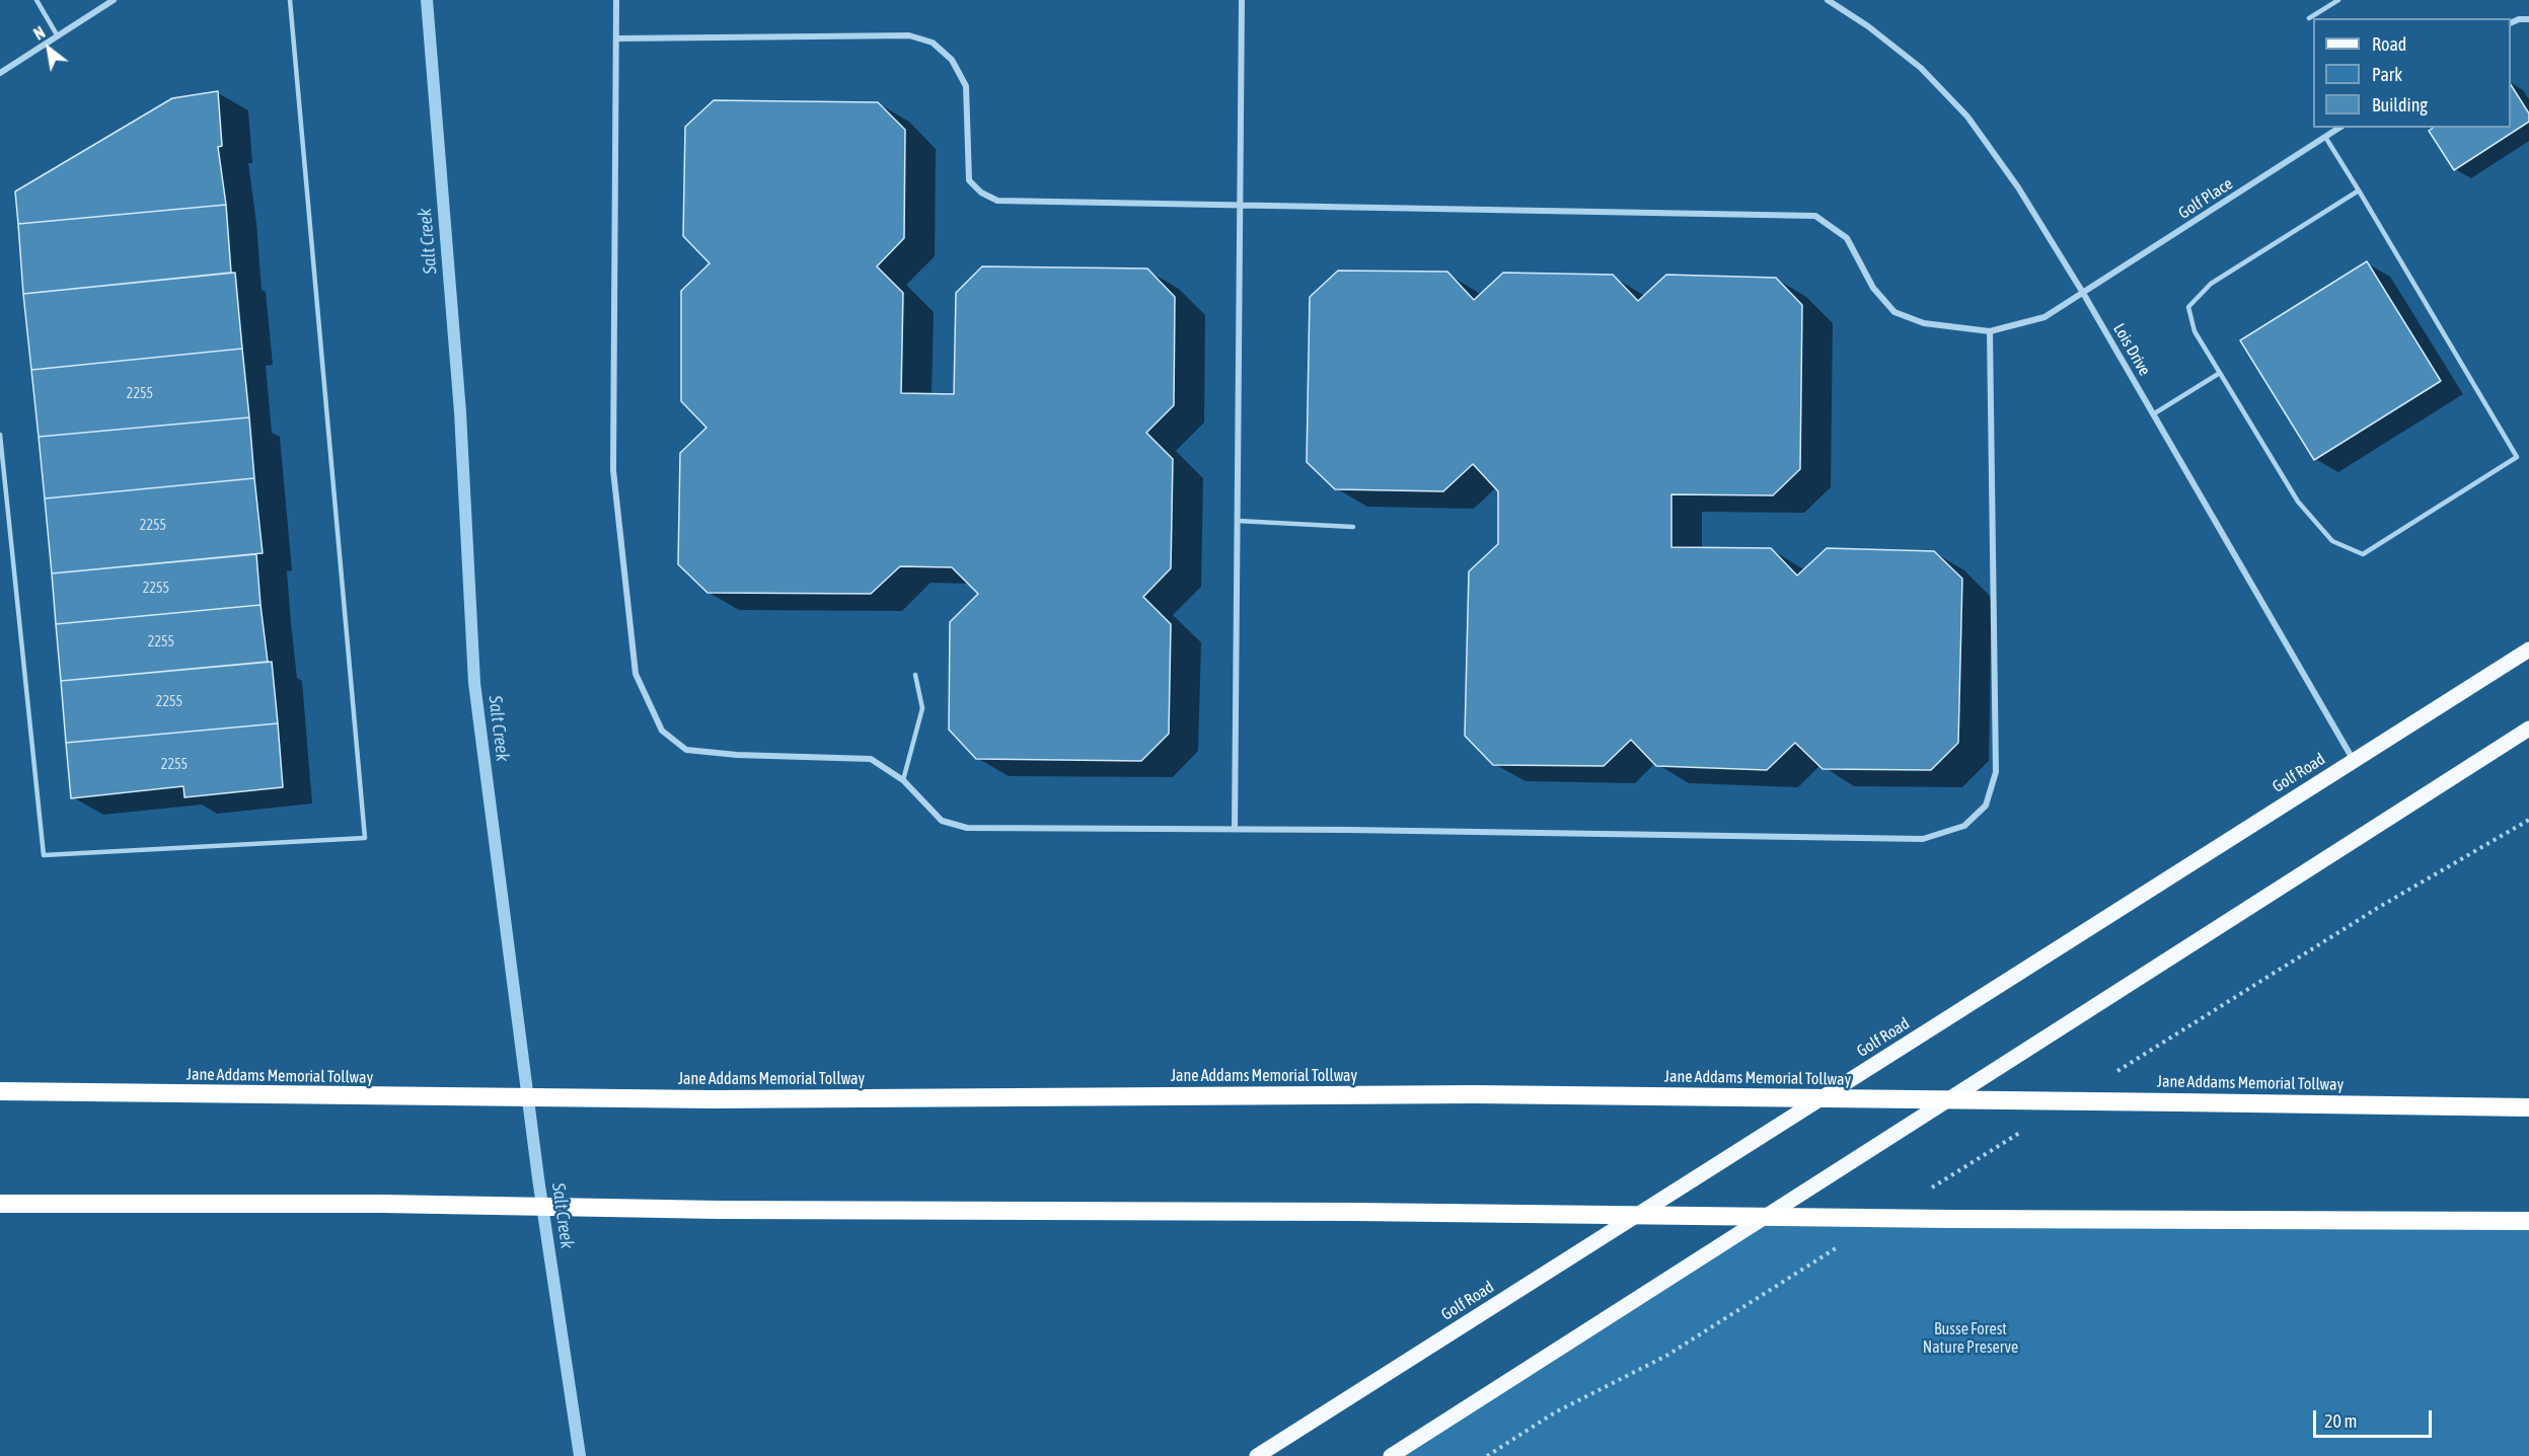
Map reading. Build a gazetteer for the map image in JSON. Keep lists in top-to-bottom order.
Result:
{
  "streets": {
    "highway": ["Jane Addams Memorial Tollway"],
    "main road": ["Golf Road"],
    "street": ["Golf Place", "Lois Drive"]
  },
  "crossings": [
    ["Golf Place", "Lois Drive"],
    ["Lois Drive", "Golf Road"]
  ],
  "water": ["Salt Creek"],
  "parks": ["Busse Forest Nature Preserve"],
  "house_numbers": [
    "2255",
    "2255",
    "2255",
    "2255",
    "2255",
    "2255"
  ],
  "legend": ["Road", "Park", "Building"],
  "scale_bar": "20 m",
  "north": "top left"
}
